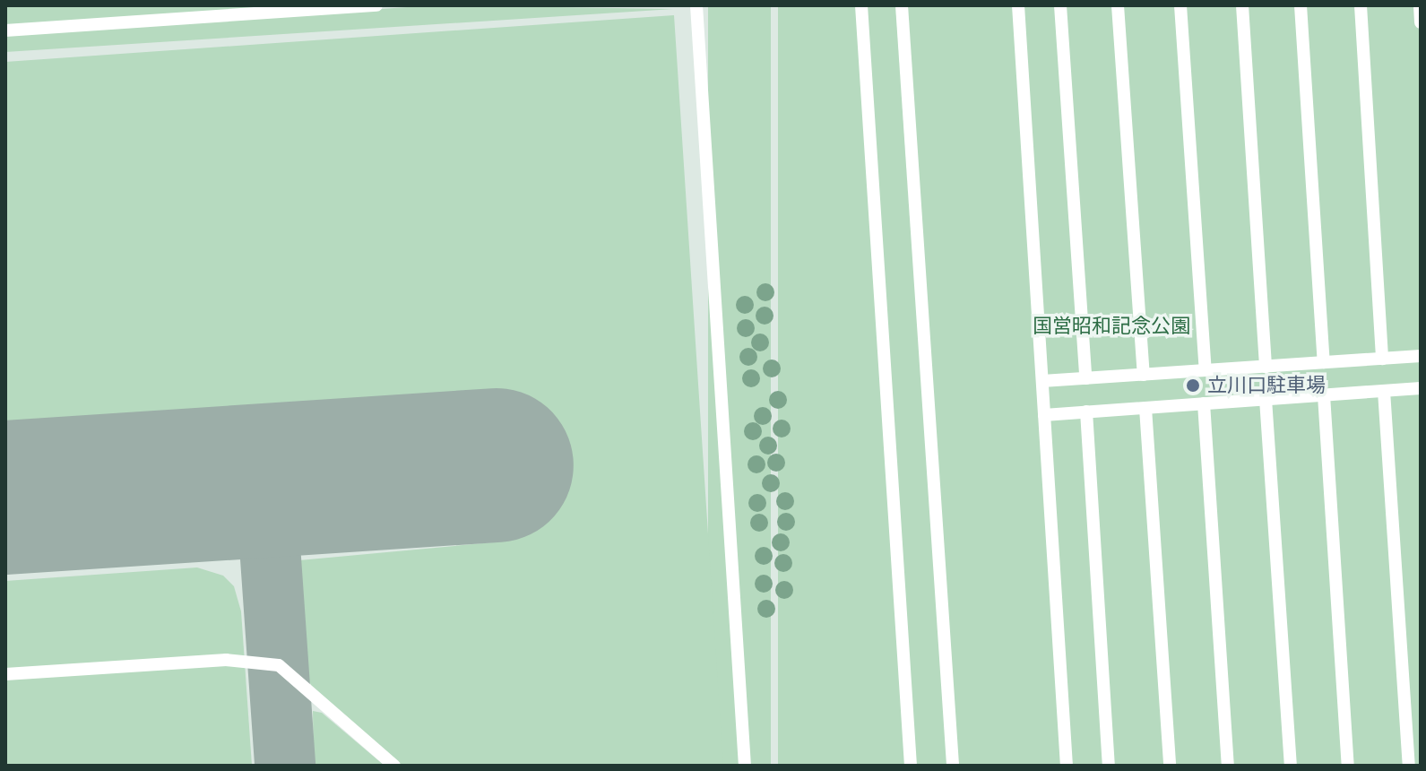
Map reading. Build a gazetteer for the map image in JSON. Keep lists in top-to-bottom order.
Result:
{
  "parks": ["国営昭和記念公園"],
  "places": ["立川口駐車場"]
}
